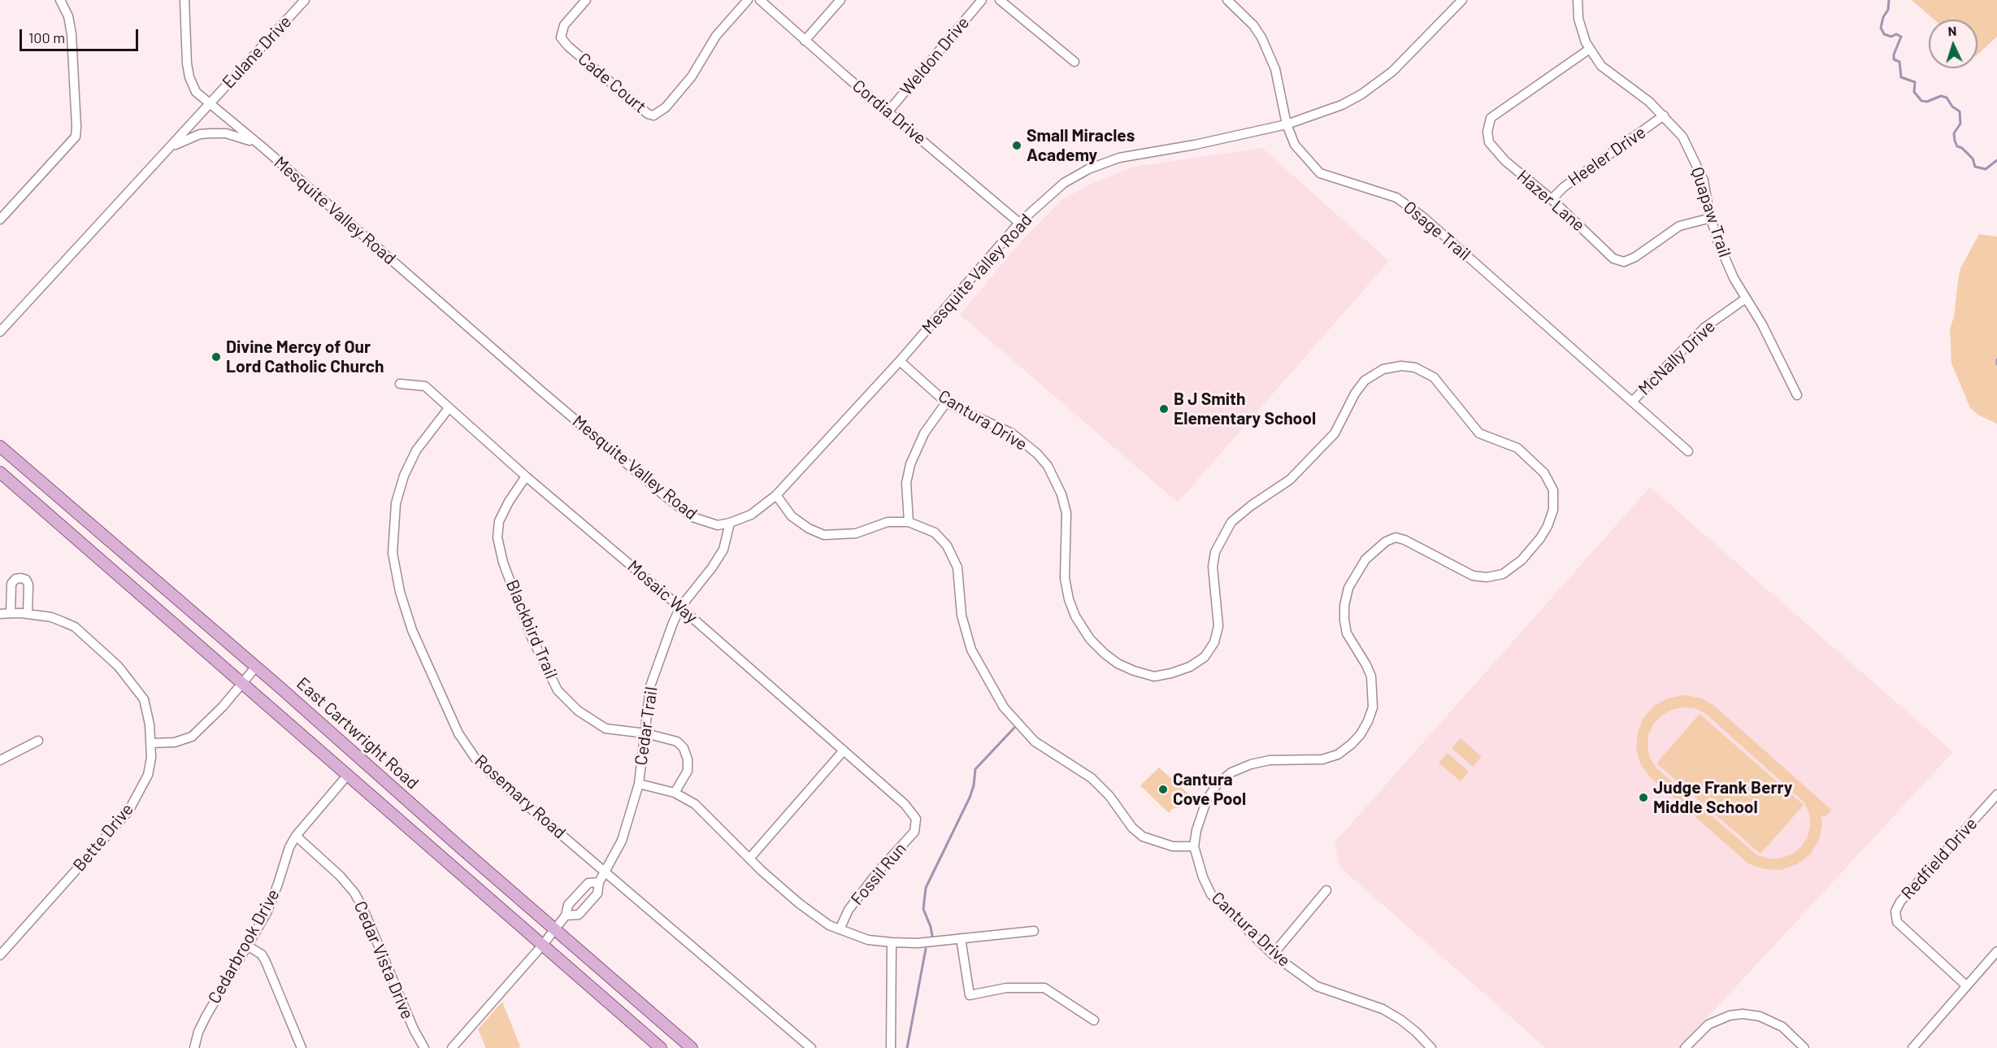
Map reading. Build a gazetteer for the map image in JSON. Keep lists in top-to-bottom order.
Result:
{
  "streets": {
    "main road": ["East Cartwright Road"],
    "street": [
      "Eulane Drive",
      "Weldon Drive",
      "Cade Court",
      "Cordia Drive",
      "Heeler Drive",
      "Hazer Lane",
      "Mesquite Valley Road",
      "Quapaw Trail",
      "Osage Trail",
      "McNally Drive",
      "Cantura Drive",
      "Mosaic Way",
      "Blackbird Trail",
      "Cedar Trail",
      "Rosemary Road",
      "Bette Drive",
      "Redfield Drive",
      "Fossil Run",
      "Cedarbrook Drive",
      "Cedar Vista Drive"
    ]
  },
  "crossings": [
    ["Eulane Drive", "Mesquite Valley Road"],
    ["Weldon Drive", "Cordia Drive"],
    ["Cordia Drive", "Mesquite Valley Road"],
    ["Heeler Drive", "Hazer Lane"],
    ["Heeler Drive", "Quapaw Trail"],
    ["Hazer Lane", "Quapaw Trail"],
    ["Mesquite Valley Road", "Osage Trail"],
    ["Mesquite Valley Road", "Cantura Drive"],
    ["Mesquite Valley Road", "Cedar Trail"],
    ["Quapaw Trail", "McNally Drive"],
    ["Osage Trail", "McNally Drive"],
    ["Mosaic Way", "Blackbird Trail"],
    ["Mosaic Way", "Cedar Trail"],
    ["Mosaic Way", "Rosemary Road"],
    ["Mosaic Way", "Fossil Run"],
    ["Blackbird Trail", "Cedar Trail"],
    ["Cedar Trail", "East Cartwright Road"],
    ["Cedar Trail", "Rosemary Road"],
    ["Cedarbrook Drive", "Cedar Vista Drive"]
  ],
  "places": [
    "Small Miracles Academy",
    "Divine Mercy of Our Lord Catholic Church",
    "B J Smith Elementary School",
    "Cantura Cove Pool",
    "Judge Frank Berry Middle School"
  ],
  "scale_bar": "100 m",
  "north": "top"
}
